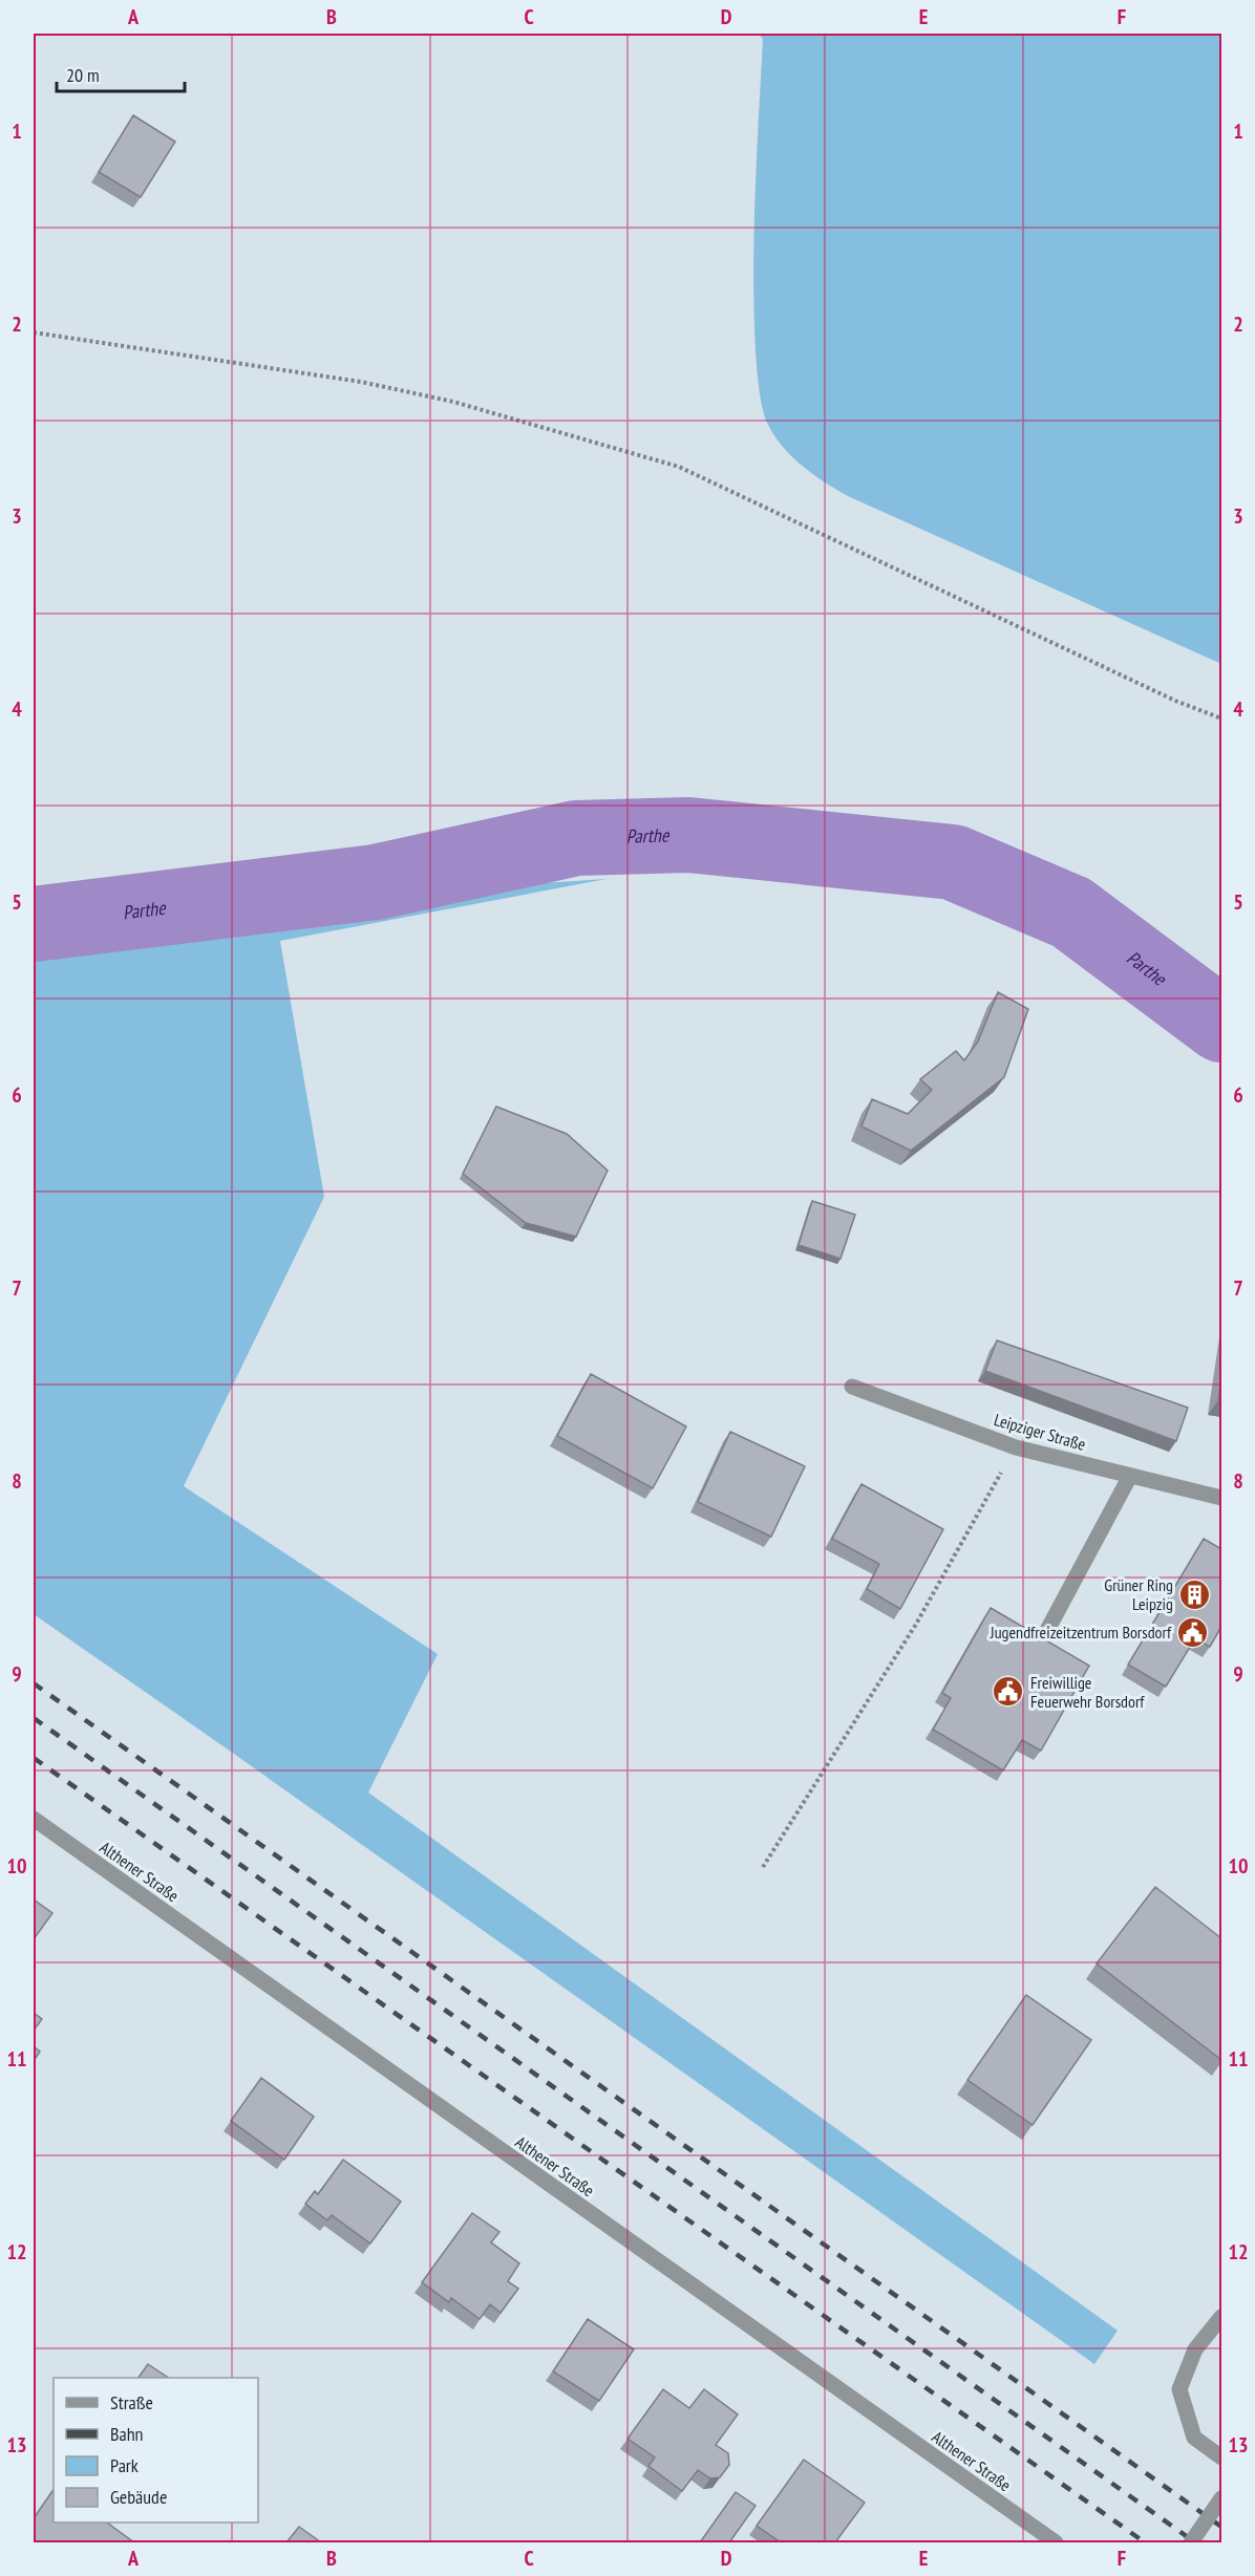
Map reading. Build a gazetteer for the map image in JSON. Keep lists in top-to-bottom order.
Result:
{
  "streets": {
    "street": ["Leipziger Straße", "Althener Straße"]
  },
  "water": ["Parthe"],
  "places": {
    "building": ["Grüner Ring Leipzig"],
    "public building": ["Jugendfreizeitzentrum Borsdorf", "Freiwillige Feuerwehr Borsdorf"]
  },
  "legend": [
    "Straße",
    "Bahn",
    "Park",
    "Gebäude"
  ],
  "scale_bar": "20 m",
  "grid": {
    "columns": [
      "A",
      "B",
      "C",
      "D",
      "E",
      "F"
    ],
    "rows": [
      "1",
      "2",
      "3",
      "4",
      "5",
      "6",
      "7",
      "8",
      "9",
      "10",
      "11",
      "12",
      "13"
    ]
  }
}
